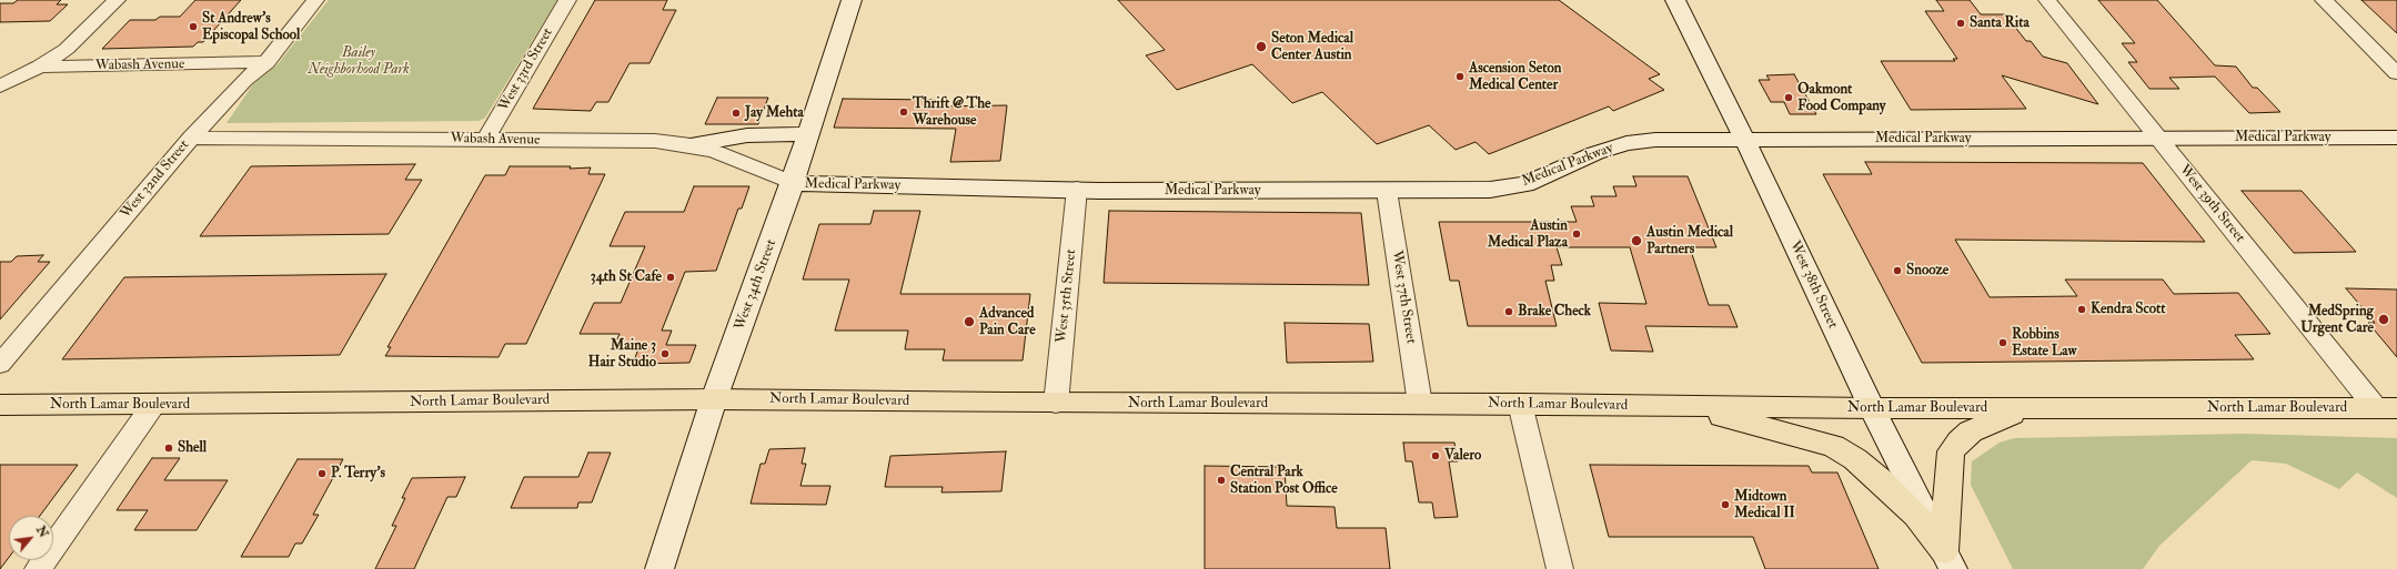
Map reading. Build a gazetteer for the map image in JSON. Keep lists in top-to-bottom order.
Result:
{
  "streets": {
    "main road": ["North Lamar Boulevard"],
    "street": [
      "Wabash Avenue",
      "West 33rd Street",
      "Medical Parkway",
      "West 32nd Street",
      "West 39th Street",
      "West 34th Street",
      "West 38th Street",
      "West 35th Street",
      "West 37th Street"
    ]
  },
  "crossings": [
    ["Wabash Avenue", "West 33rd Street"],
    ["Wabash Avenue", "Medical Parkway"],
    ["Wabash Avenue", "West 32nd Street"],
    ["Wabash Avenue", "West 34th Street"],
    ["Medical Parkway", "West 39th Street"],
    ["Medical Parkway", "West 34th Street"],
    ["Medical Parkway", "West 38th Street"],
    ["Medical Parkway", "West 35th Street"],
    ["Medical Parkway", "West 37th Street"],
    ["West 39th Street", "North Lamar Boulevard"],
    ["West 34th Street", "North Lamar Boulevard"],
    ["West 38th Street", "North Lamar Boulevard"],
    ["West 35th Street", "North Lamar Boulevard"],
    ["West 37th Street", "North Lamar Boulevard"]
  ],
  "parks": ["Bailey Neighborhood Park"],
  "places": [
    "Santa Rita",
    "St Andrew's Episcopal School",
    "Seton Medical Center Austin",
    "Ascension Seton Medical Center",
    "Oakmont Food Company",
    "Thrift @ The Warehouse",
    "Jay Mehta",
    "Austin Medical Plaza",
    "Austin Medical Partners",
    "Snooze",
    "34th St Cafe",
    "Kendra Scott",
    "Brake Check",
    "MedSpring Urgent Care",
    "Advanced Pain Care",
    "Robbins Estate Law",
    "Maine 3 Hair Studio",
    "Shell",
    "Valero",
    "P. Terry's",
    "Central Park Station Post Office",
    "Midtown Medical II"
  ],
  "north": "top right"
}
